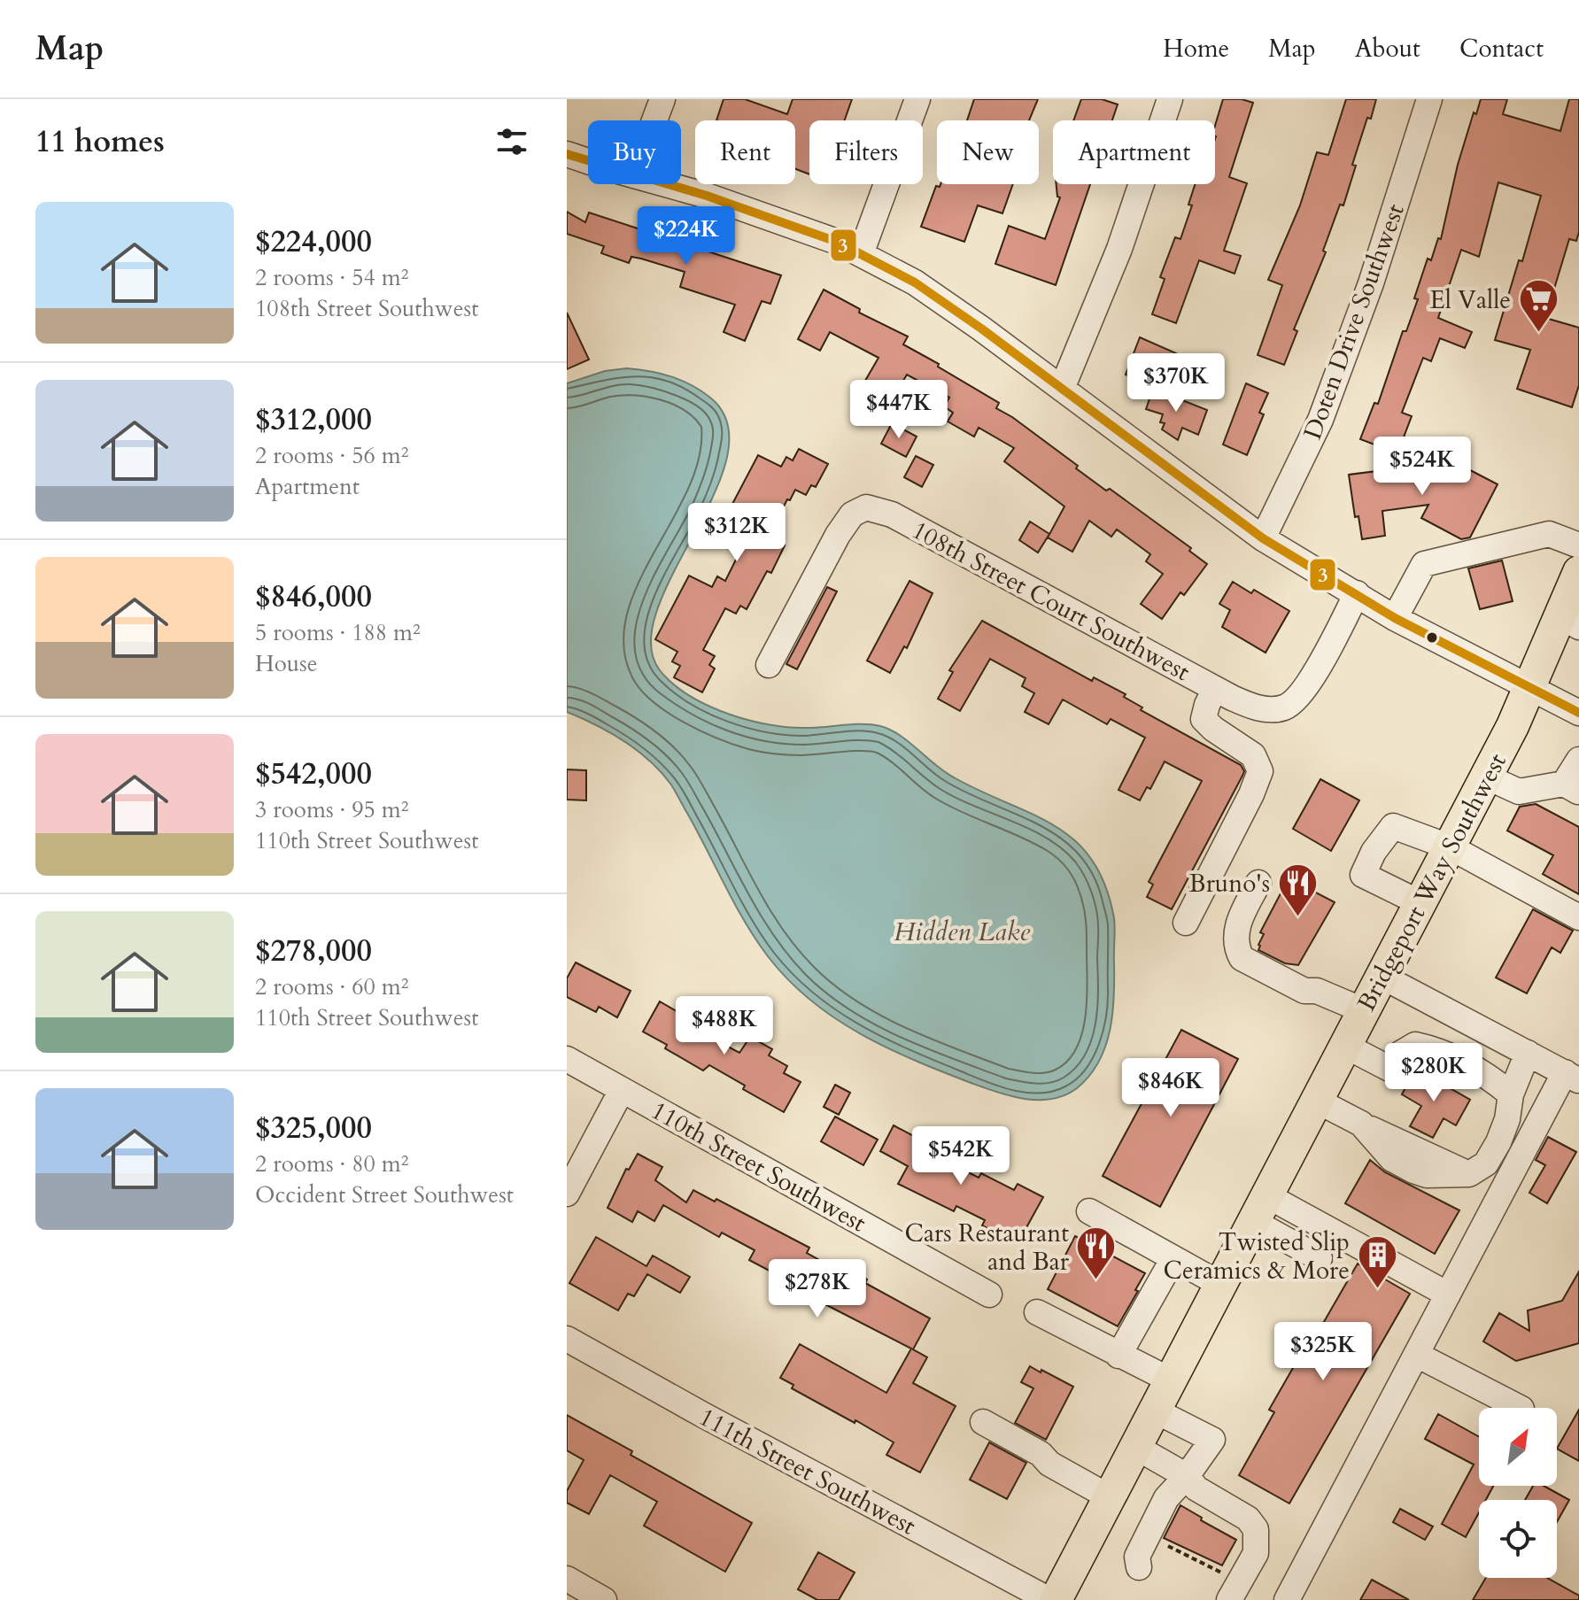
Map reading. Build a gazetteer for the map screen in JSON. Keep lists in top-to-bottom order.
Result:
{
  "streets": {
    "main road": ["Bridgeport Way Southwest"],
    "street": [
      "Doten Drive Southwest",
      "108th Street Court Southwest",
      "110th Street Southwest",
      "111th Street Southwest"
    ]
  },
  "water": ["Hidden Lake"],
  "places": {
    "supermarket": ["El Valle"],
    "restaurant": ["Bruno's", "Cars Restaurant and Bar"],
    "building": ["Twisted Slip Ceramics & More"]
  },
  "lines": ["transit line 3"],
  "north": "top right",
  "page": {
    "header": "Map",
    "nav": [
      "Home",
      "Map",
      "About",
      "Contact"
    ],
    "heading": "11 homes",
    "chip": [
      "Buy",
      "Rent",
      "Filters",
      "New",
      "Apartment"
    ],
    "list": [
      {
        "name": "$224,000",
        "note": "2 rooms · 54 m² · 108th Street Southwest"
      },
      {
        "name": "$312,000",
        "note": "2 rooms · 56 m² · Apartment"
      },
      {
        "name": "$846,000",
        "note": "5 rooms · 188 m² · House"
      },
      {
        "name": "$542,000",
        "note": "3 rooms · 95 m² · 110th Street Southwest"
      },
      {
        "name": "$278,000",
        "note": "2 rooms · 60 m² · 110th Street Southwest"
      },
      {
        "name": "$325,000",
        "note": "2 rooms · 80 m² · Occident Street Southwest"
      }
    ],
    "price": [
      "$224K",
      "$370K",
      "$447K",
      "$524K",
      "$312K",
      "$488K",
      "$280K",
      "$846K",
      "$542K",
      "$278K",
      "$325K"
    ]
  }
}
